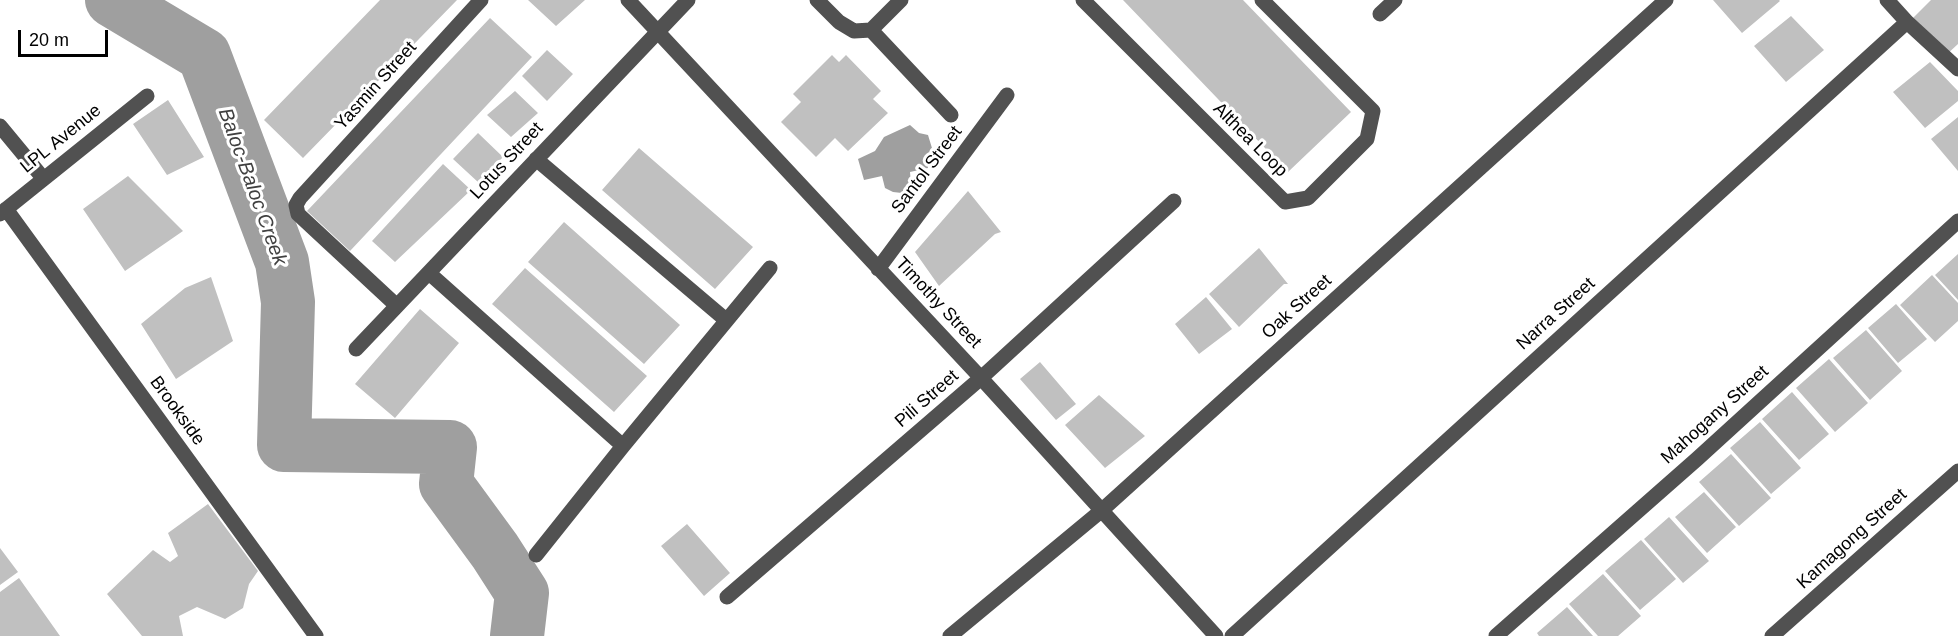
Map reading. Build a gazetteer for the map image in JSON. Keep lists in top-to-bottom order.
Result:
{
  "streets": {
    "street": [
      "Yasmin Street",
      "LPL Avenue",
      "Althea Loop",
      "Lotus Street",
      "Santol Street",
      "Timothy Street",
      "Oak Street",
      "Narra Street",
      "Pili Street",
      "Brookside",
      "Mahogany Street",
      "Kamagong Street"
    ]
  },
  "crossings": [
    ["Yasmin Street", "Lotus Street"],
    ["LPL Avenue", "Brookside"],
    ["Lotus Street", "Timothy Street"],
    ["Santol Street", "Timothy Street"],
    ["Timothy Street", "Oak Street"],
    ["Timothy Street", "Pili Street"]
  ],
  "water": ["Baloc-Baloc Creek"],
  "scale_bar": "20 m"
}
